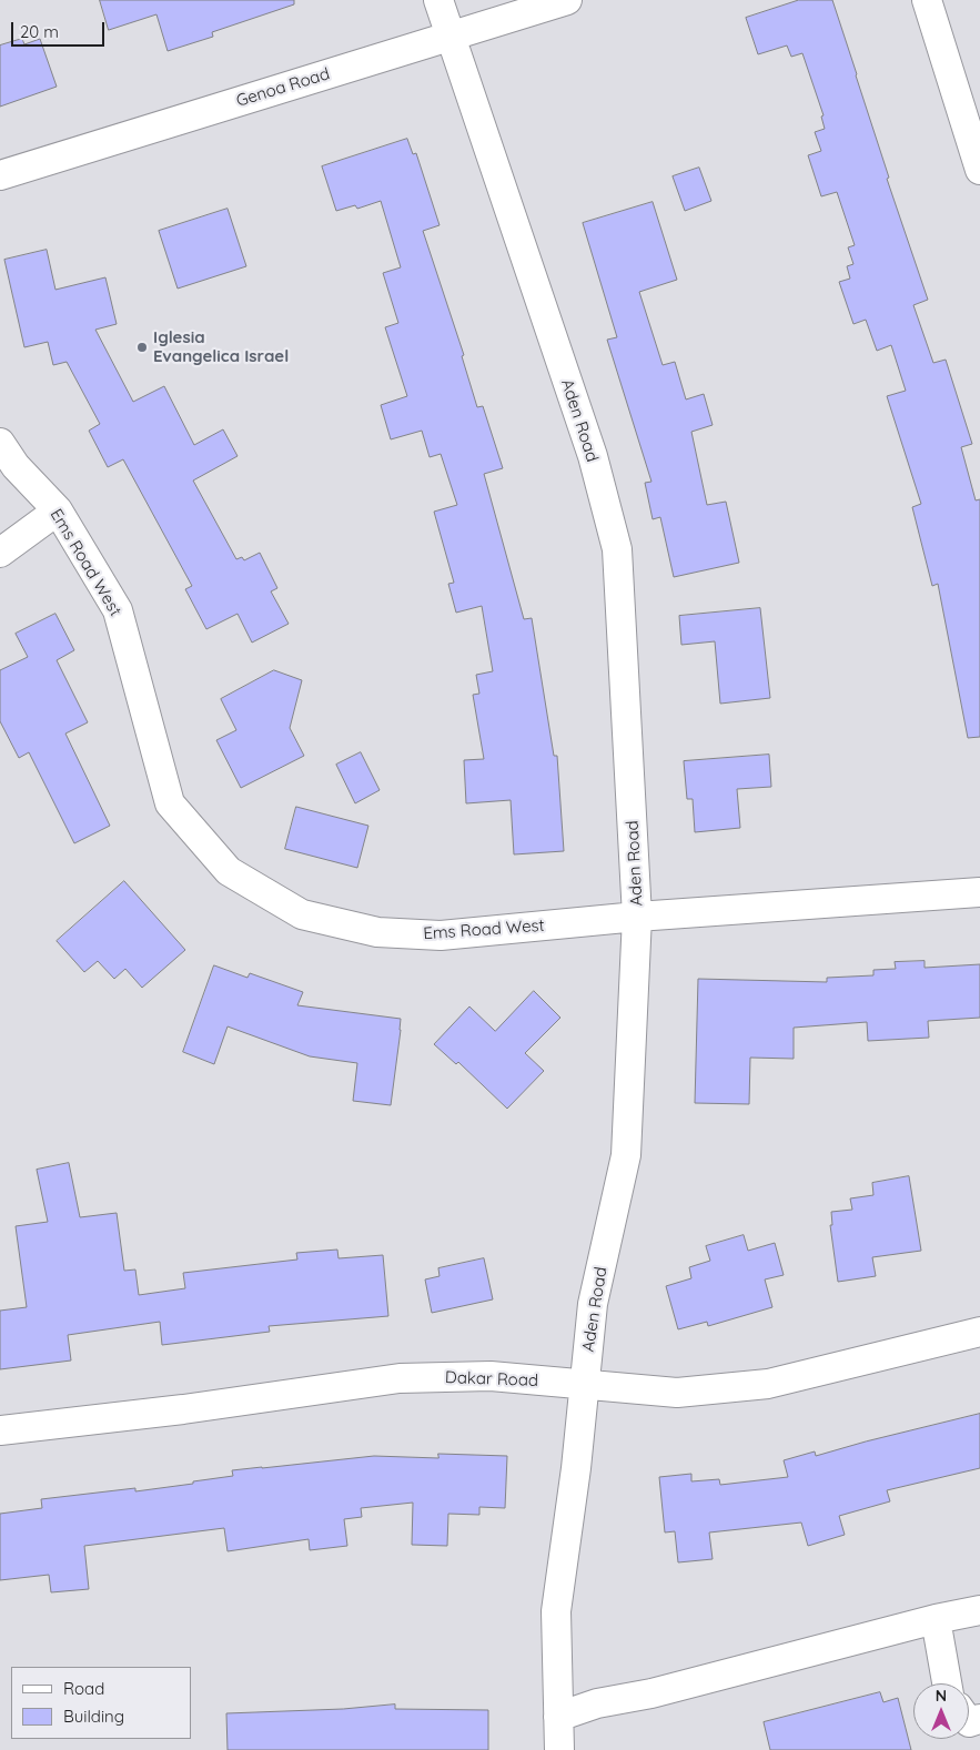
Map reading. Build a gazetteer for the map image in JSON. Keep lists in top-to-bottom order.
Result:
{
  "streets": {
    "street": [
      "Genoa Road",
      "Aden Road",
      "Ems Road West",
      "Dakar Road"
    ]
  },
  "crossings": [
    ["Genoa Road", "Aden Road"],
    ["Aden Road", "Ems Road West"],
    ["Aden Road", "Dakar Road"]
  ],
  "places": ["Iglesia Evangelica Israel"],
  "legend": ["Road", "Building"],
  "scale_bar": "20 m",
  "north": "top"
}
